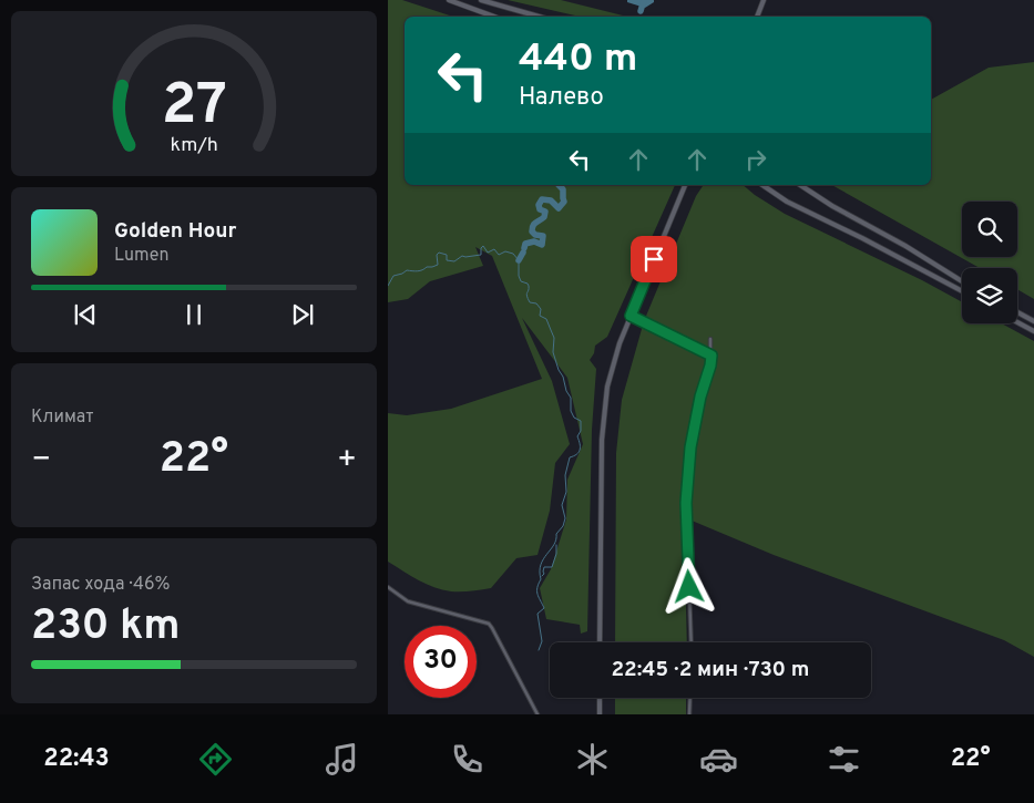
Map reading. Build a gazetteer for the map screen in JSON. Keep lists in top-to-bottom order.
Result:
{
  "page": {
    "turn": ["440 m", "Налево"],
    "song": ["Golden Hour", "Lumen"],
    "tile": [
      "Климат",
      ["Запас хода · 46%", "230 km"]
    ],
    "heat": ["−", "22°", "+"],
    "limit": "30",
    "trip": "22:45 · 2 мин · 730 m",
    "tabs": ["22:43", "22°"],
    "gauge": ["27", "km/h"]
  }
}
